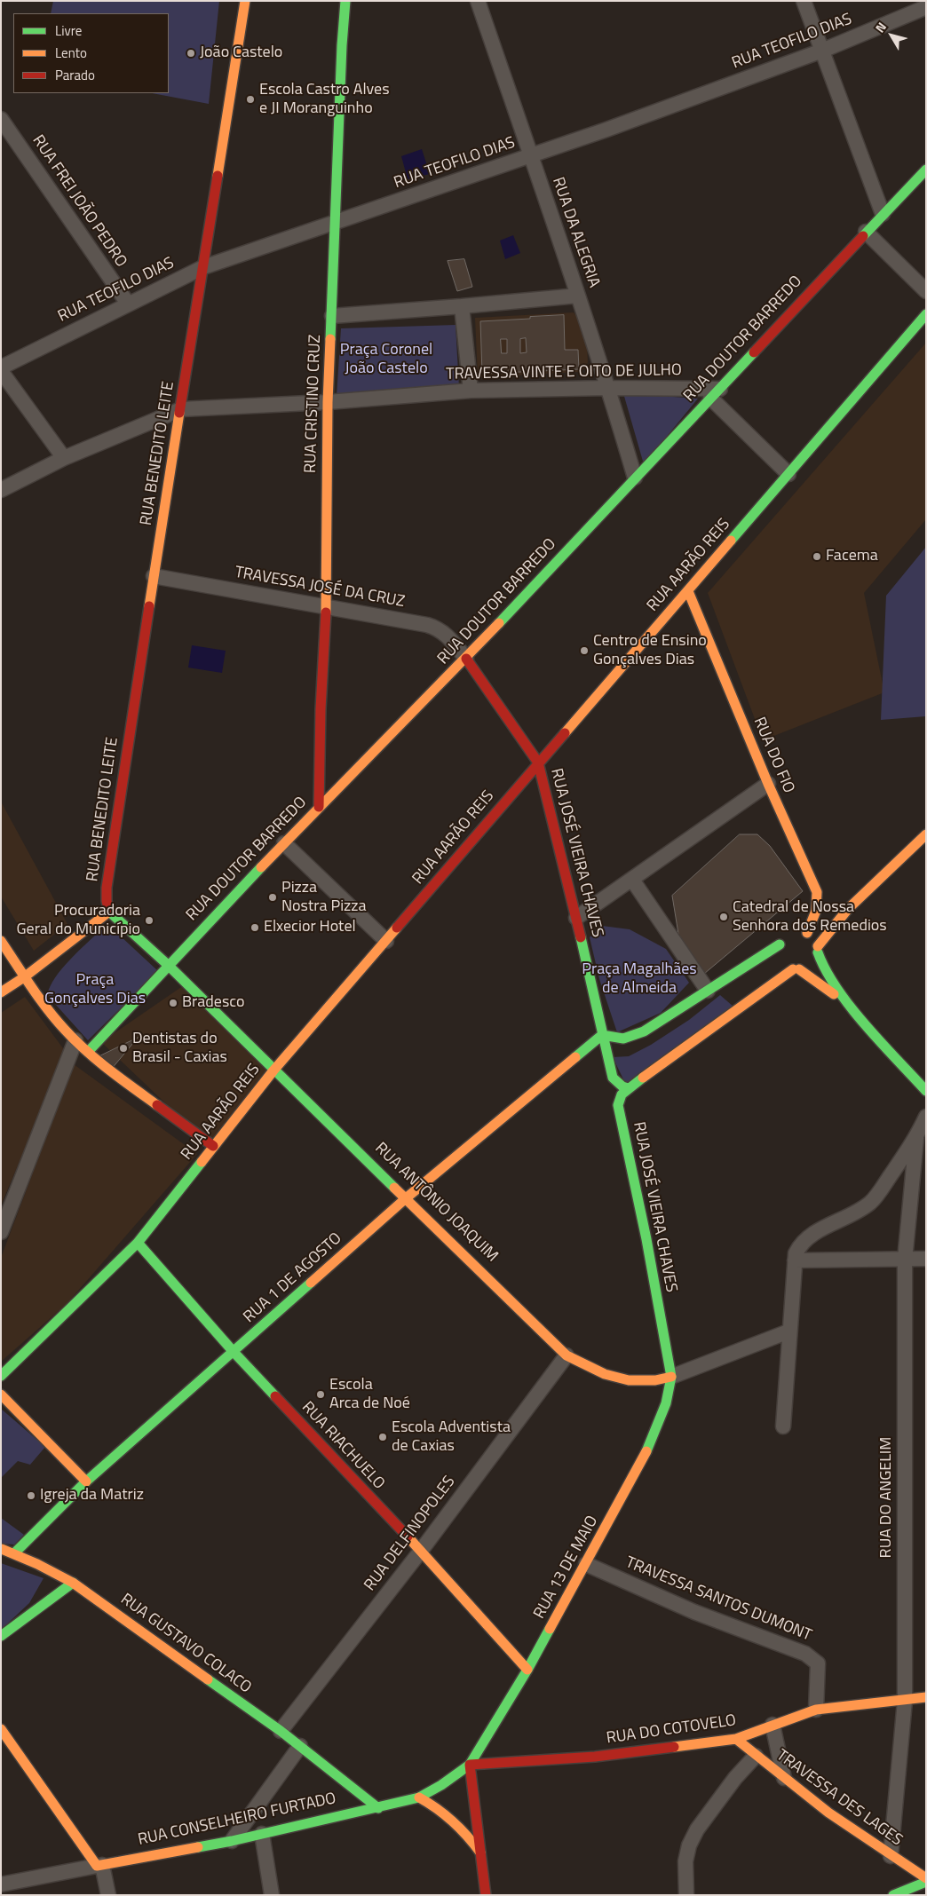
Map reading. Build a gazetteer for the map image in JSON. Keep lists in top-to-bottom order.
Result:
{
  "streets": {
    "main road": [
      "RUA DOUTOR BARREDO",
      "RUA CRISTINO CRUZ",
      "RUA BENEDITO LEITE",
      "RUA AARÃO REIS",
      "RUA DO FIO",
      "RUA JOSÉ VIEIRA CHAVES",
      "RUA ANTÔNIO JOAQUIM",
      "RUA 1 DE AGOSTO",
      "RUA RIACHUELO",
      "RUA 13 DE MAIO",
      "RUA GUSTAVO COLACO",
      "RUA DO COTOVELO",
      "TRAVESSA DES LAGES",
      "RUA CONSELHEIRO FURTADO"
    ],
    "street": [
      "RUA TEOFILO DIAS",
      "RUA FREI JOÃO PEDRO",
      "RUA DA ALEGRIA",
      "TRAVESSA VINTE E OITO DE JULHO",
      "TRAVESSA JOSÉ DA CRUZ",
      "RUA DO ANGELIM",
      "RUA DELFINOPOLES",
      "TRAVESSA SANTOS DUMONT"
    ]
  },
  "crossings": [
    ["RUA TEOFILO DIAS", "RUA FREI JOÃO PEDRO"],
    ["RUA TEOFILO DIAS", "RUA DA ALEGRIA"],
    ["RUA TEOFILO DIAS", "RUA CRISTINO CRUZ"],
    ["RUA TEOFILO DIAS", "RUA BENEDITO LEITE"],
    ["RUA DA ALEGRIA", "RUA DOUTOR BARREDO"],
    ["RUA DA ALEGRIA", "TRAVESSA VINTE E OITO DE JULHO"],
    ["RUA DOUTOR BARREDO", "TRAVESSA VINTE E OITO DE JULHO"],
    ["RUA DOUTOR BARREDO", "RUA CRISTINO CRUZ"],
    ["RUA DOUTOR BARREDO", "TRAVESSA JOSÉ DA CRUZ"],
    ["RUA DOUTOR BARREDO", "RUA JOSÉ VIEIRA CHAVES"],
    ["RUA DOUTOR BARREDO", "RUA ANTÔNIO JOAQUIM"],
    ["TRAVESSA VINTE E OITO DE JULHO", "RUA CRISTINO CRUZ"],
    ["TRAVESSA VINTE E OITO DE JULHO", "RUA BENEDITO LEITE"],
    ["RUA CRISTINO CRUZ", "TRAVESSA JOSÉ DA CRUZ"],
    ["RUA BENEDITO LEITE", "TRAVESSA JOSÉ DA CRUZ"],
    ["RUA BENEDITO LEITE", "RUA ANTÔNIO JOAQUIM"],
    ["RUA AARÃO REIS", "RUA DO FIO"],
    ["RUA AARÃO REIS", "RUA JOSÉ VIEIRA CHAVES"],
    ["RUA AARÃO REIS", "RUA ANTÔNIO JOAQUIM"],
    ["RUA AARÃO REIS", "RUA RIACHUELO"],
    ["TRAVESSA JOSÉ DA CRUZ", "RUA JOSÉ VIEIRA CHAVES"],
    ["RUA JOSÉ VIEIRA CHAVES", "RUA ANTÔNIO JOAQUIM"],
    ["RUA JOSÉ VIEIRA CHAVES", "RUA 1 DE AGOSTO"],
    ["RUA JOSÉ VIEIRA CHAVES", "RUA 13 DE MAIO"],
    ["RUA ANTÔNIO JOAQUIM", "RUA 1 DE AGOSTO"],
    ["RUA ANTÔNIO JOAQUIM", "RUA DELFINOPOLES"],
    ["RUA ANTÔNIO JOAQUIM", "RUA 13 DE MAIO"],
    ["RUA 1 DE AGOSTO", "RUA RIACHUELO"],
    ["RUA 1 DE AGOSTO", "RUA GUSTAVO COLACO"],
    ["RUA RIACHUELO", "RUA DELFINOPOLES"],
    ["RUA RIACHUELO", "RUA 13 DE MAIO"],
    ["RUA DO ANGELIM", "RUA DO COTOVELO"],
    ["RUA DO ANGELIM", "TRAVESSA DES LAGES"],
    ["RUA DELFINOPOLES", "RUA GUSTAVO COLACO"],
    ["RUA 13 DE MAIO", "TRAVESSA SANTOS DUMONT"],
    ["RUA 13 DE MAIO", "RUA DO COTOVELO"],
    ["RUA 13 DE MAIO", "RUA CONSELHEIRO FURTADO"],
    ["TRAVESSA SANTOS DUMONT", "RUA DO COTOVELO"],
    ["RUA GUSTAVO COLACO", "RUA CONSELHEIRO FURTADO"],
    ["RUA DO COTOVELO", "TRAVESSA DES LAGES"],
    ["RUA DO COTOVELO", "RUA CONSELHEIRO FURTADO"]
  ],
  "parks": ["Praça Coronel João Castelo", "Praça Magalhães de Almeida", "Praça Gonçalves Dias"],
  "places": [
    "João Castelo",
    "Escola Castro Alves e JI Moranguinho",
    "Facema",
    "Centro de Ensino Gonçalves Dias",
    "Pizza Nostra Pizza",
    "Catedral de Nossa Senhora dos Remedios",
    "Procuradoria Geral do Município",
    "Elxecior Hotel",
    "Bradesco",
    "Dentistas do Brasil - Caxias",
    "Escola Arca de Noé",
    "Escola Adventista de Caxias",
    "Igreja da Matriz"
  ],
  "legend": ["Livre", "Lento", "Parado"],
  "north": "top left"
}
